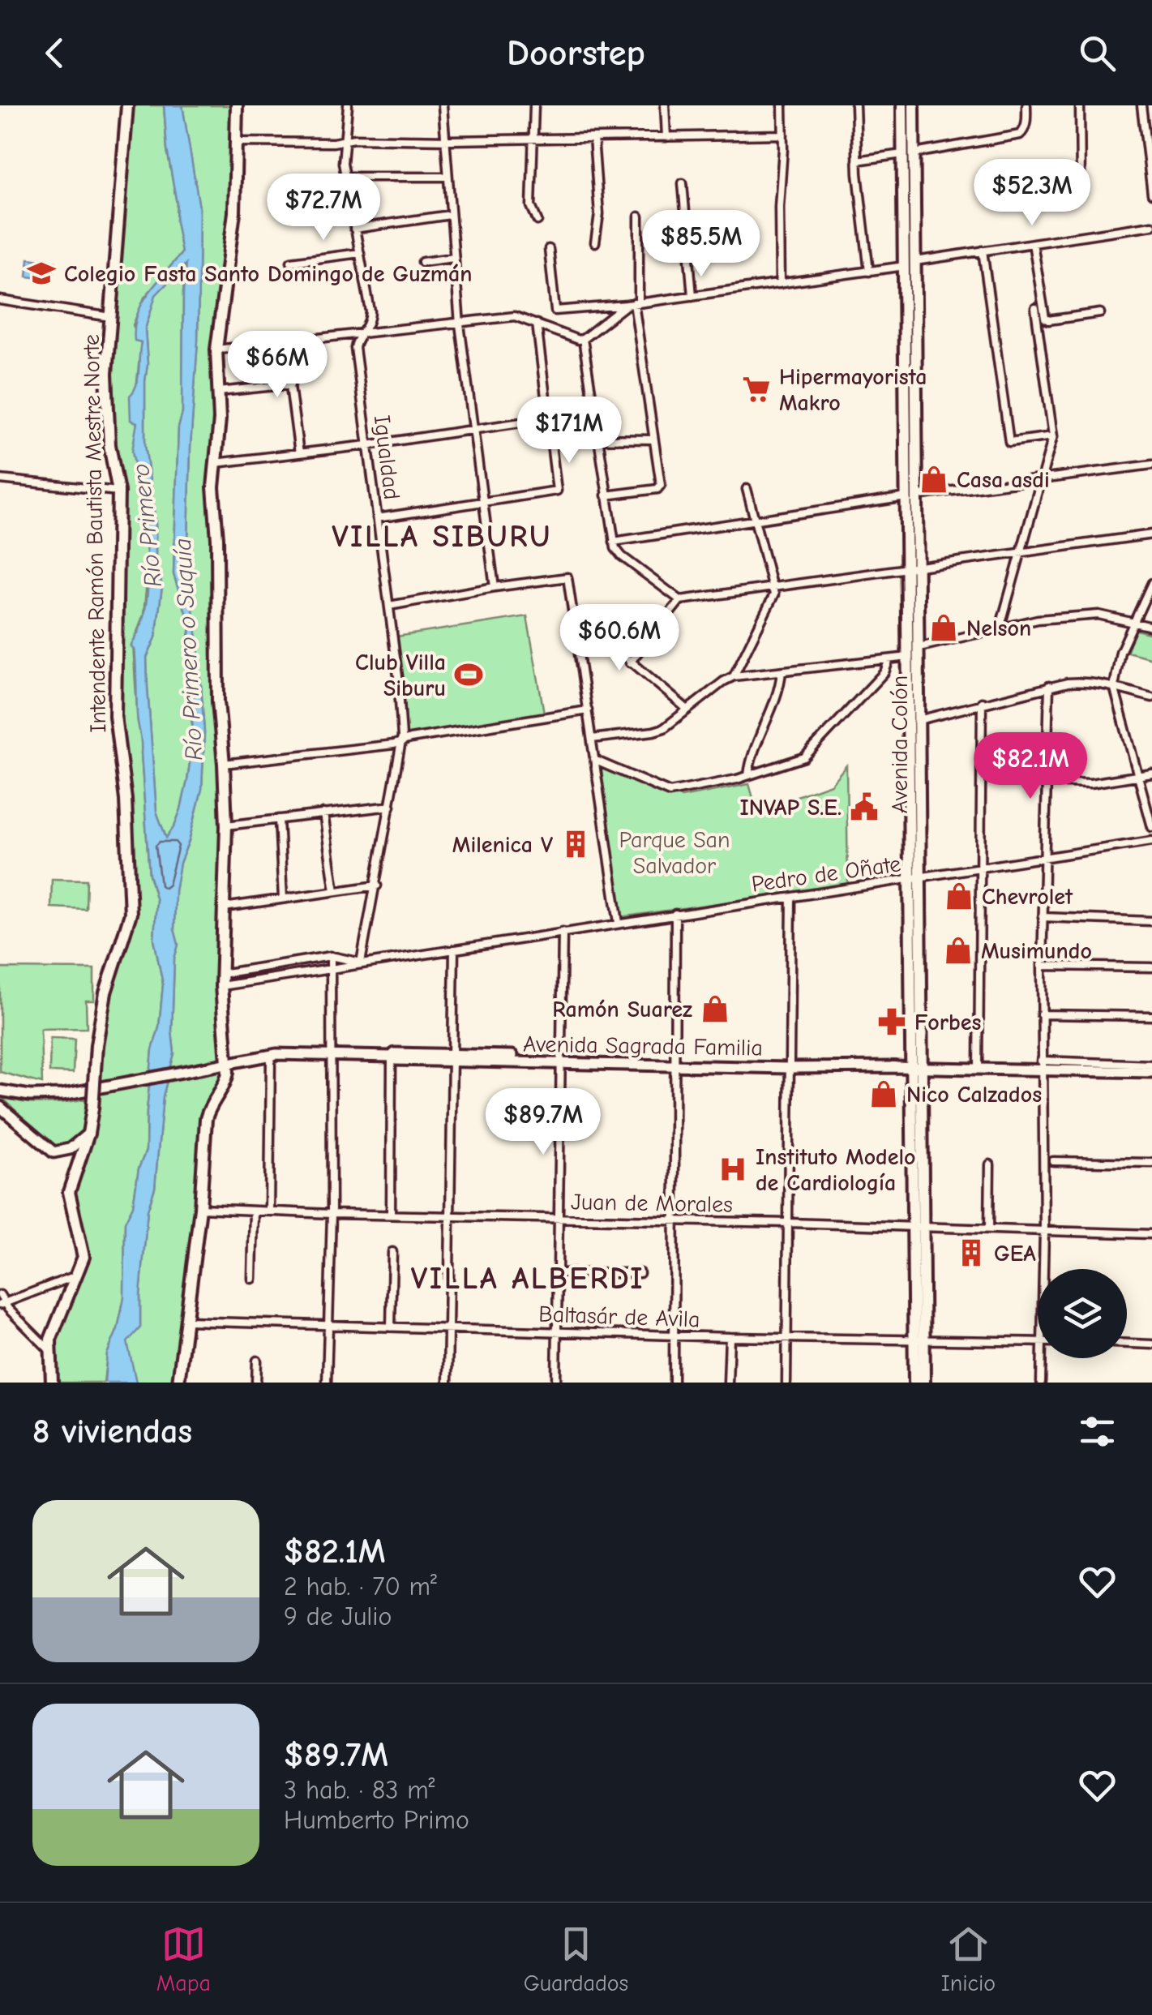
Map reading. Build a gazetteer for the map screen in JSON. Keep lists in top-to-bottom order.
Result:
{
  "streets": {
    "main road": ["Intendente Ramón Bautista Mestre Norte", "Avenida Colón", "Avenida Sagrada Familia"],
    "street": [
      "Igualdad",
      "Pedro de Oñate",
      "Juan de Morales",
      "Baltasár de Avila"
    ]
  },
  "crossings": [
    ["Igualdad", "Pedro de Oñate"],
    ["Avenida Colón", "Pedro de Oñate"],
    ["Avenida Colón", "Avenida Sagrada Familia"],
    ["Avenida Colón", "Juan de Morales"],
    ["Avenida Colón", "Baltasár de Avila"]
  ],
  "districts": ["VILLA SIBURU", "VILLA ALBERDI"],
  "water": ["Río Primero", "Río Primero o Suquía"],
  "parks": ["Parque San Salvador"],
  "places": {
    "school or university": ["Colegio Fasta Santo Domingo de Guzmán"],
    "supermarket": ["Hipermayorista Makro"],
    "shop": [
      "Casa asdi",
      "Nelson",
      "Chevrolet",
      "Musimundo",
      "Ramón Suarez",
      "Nico Calzados"
    ],
    "sports": ["Club Villa Siburu"],
    "public building": ["INVAP S.E."],
    "building": ["Milenica V", "GEA"],
    "pharmacy": ["Forbes"],
    "hospital": ["Instituto Modelo de Cardiología"]
  },
  "page": {
    "header": "Doorstep",
    "price": [
      "$52.3M",
      "$72.7M",
      "$85.5M",
      "$66M",
      "$171M",
      "$60.6M",
      "$82.1M",
      "$89.7M"
    ],
    "heading": "8 viviendas",
    "list": [
      {
        "name": "$82.1M",
        "note": "2 hab. · 70 m² · 9 de Julio"
      },
      {
        "name": "$89.7M",
        "note": "3 hab. · 83 m² · Humberto Primo"
      }
    ],
    "tabs": ["Mapa", "Guardados", "Inicio"]
  }
}
